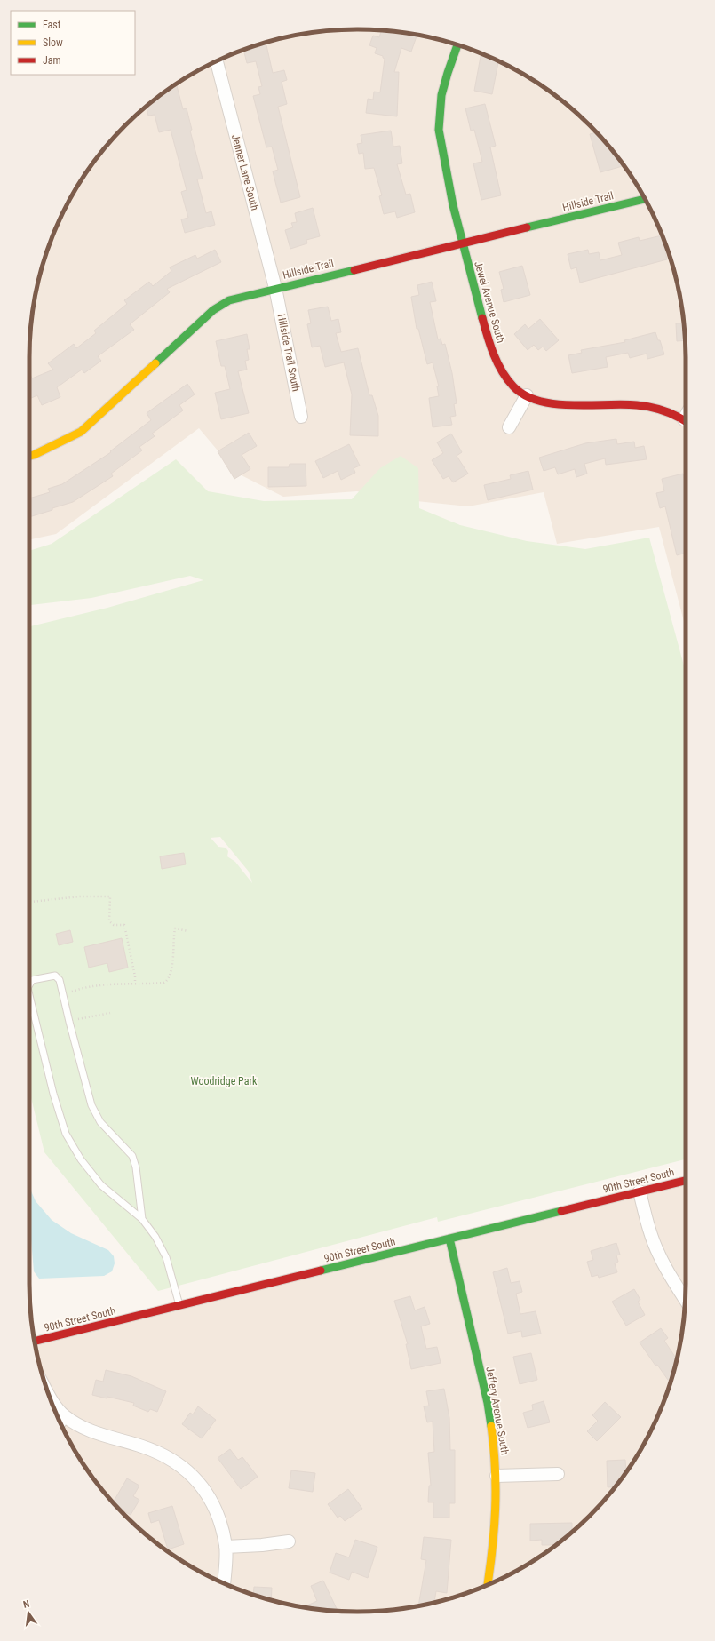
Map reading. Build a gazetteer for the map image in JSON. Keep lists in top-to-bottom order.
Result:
{
  "streets": {
    "street": [
      "Jenner Lane South",
      "Hillside Trail",
      "Jewel Avenue South",
      "Hillside Trail South",
      "90th Street South",
      "Jeffery Avenue South"
    ]
  },
  "crossings": [
    ["Jenner Lane South", "Hillside Trail"],
    ["Jenner Lane South", "Hillside Trail South"],
    ["Hillside Trail", "Jewel Avenue South"],
    ["Hillside Trail", "Hillside Trail South"],
    ["90th Street South", "Jeffery Avenue South"]
  ],
  "parks": ["Woodridge Park"],
  "legend": ["Fast", "Slow", "Jam"],
  "north": "top"
}
